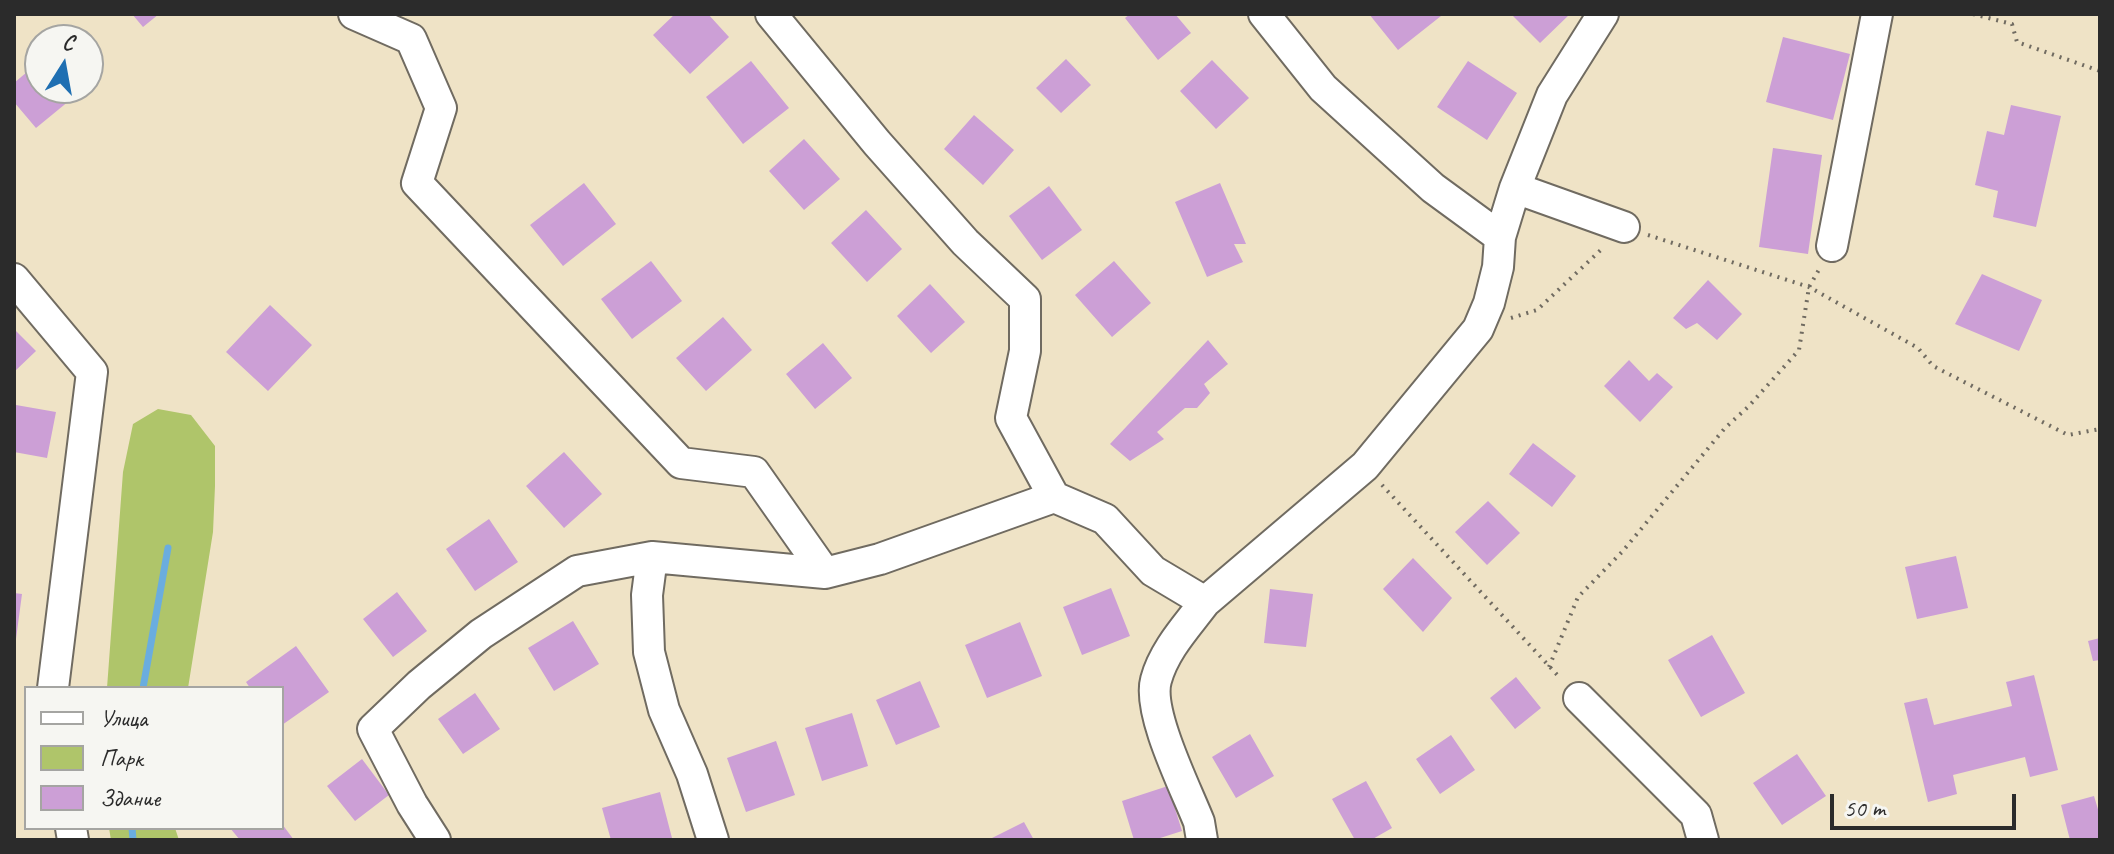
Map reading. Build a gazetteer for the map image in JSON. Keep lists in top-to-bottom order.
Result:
{
  "legend": ["Улица", "Парк", "Здание"],
  "scale_bar": "50 m",
  "north": "top"
}
